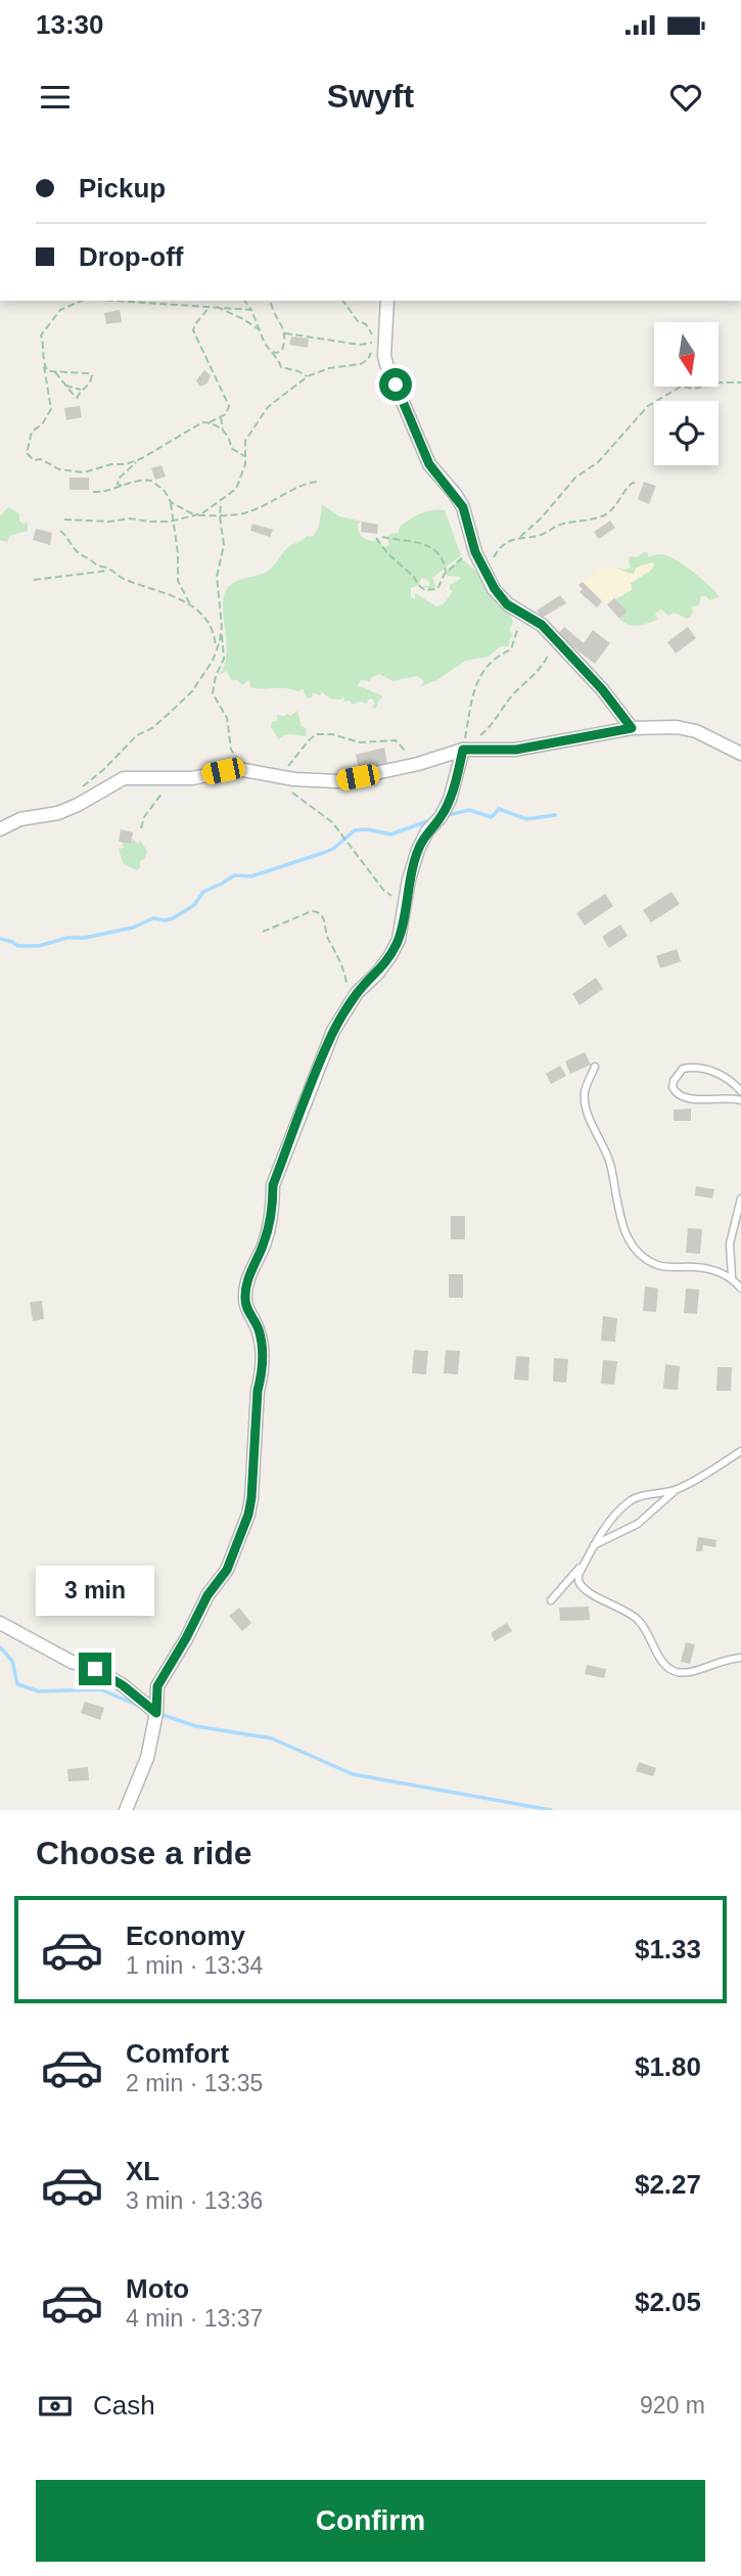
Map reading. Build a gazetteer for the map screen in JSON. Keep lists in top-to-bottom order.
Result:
{
  "north": "bottom",
  "page": {
    "status": "13:30",
    "header": "Swyft",
    "banner": ["Pickup", "Drop-off"],
    "bubble": "3 min",
    "heading": "Choose a ride",
    "list": [
      {
        "name": "Economy",
        "note": "1 min · 13:34",
        "value": "$1.33"
      },
      {
        "name": "Comfort",
        "note": "2 min · 13:35",
        "value": "$1.80"
      },
      {
        "name": "XL",
        "note": "3 min · 13:36",
        "value": "$2.27"
      },
      {
        "name": "Moto",
        "note": "4 min · 13:37",
        "value": "$2.05"
      }
    ],
    "pay": ["Cash", "920 m"],
    "buttons": "Confirm"
  }
}
